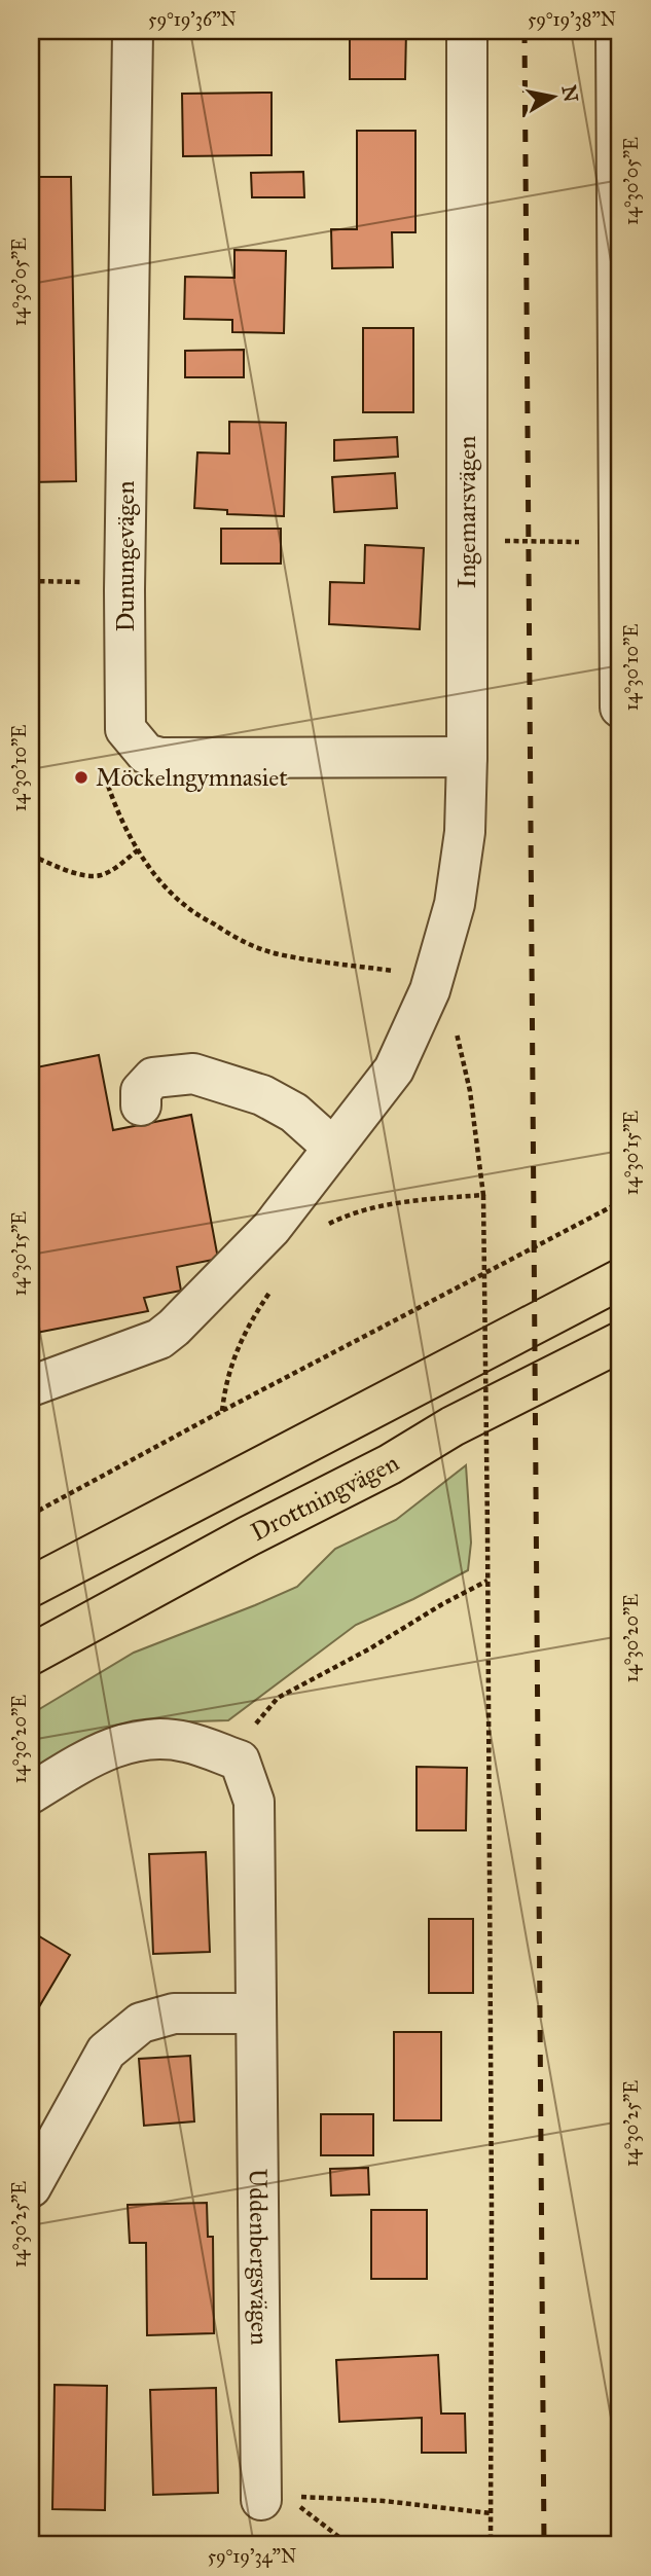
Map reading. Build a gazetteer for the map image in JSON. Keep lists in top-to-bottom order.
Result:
{
  "streets": {
    "main road": ["Drottningvägen"],
    "street": ["Ingemarsvägen", "Dunungevägen", "Uddenbergsvägen"]
  },
  "crossings": [
    ["Ingemarsvägen", "Dunungevägen"]
  ],
  "places": ["Möckelngymnasiet"],
  "north": "right",
  "coordinates": [
    "59°19'36\"N",
    "59°19'38\"N",
    "14°30'05\"E",
    "14°30'10\"E",
    "14°30'15\"E",
    "14°30'20\"E",
    "14°30'25\"E",
    "59°19'34\"N"
  ]
}
